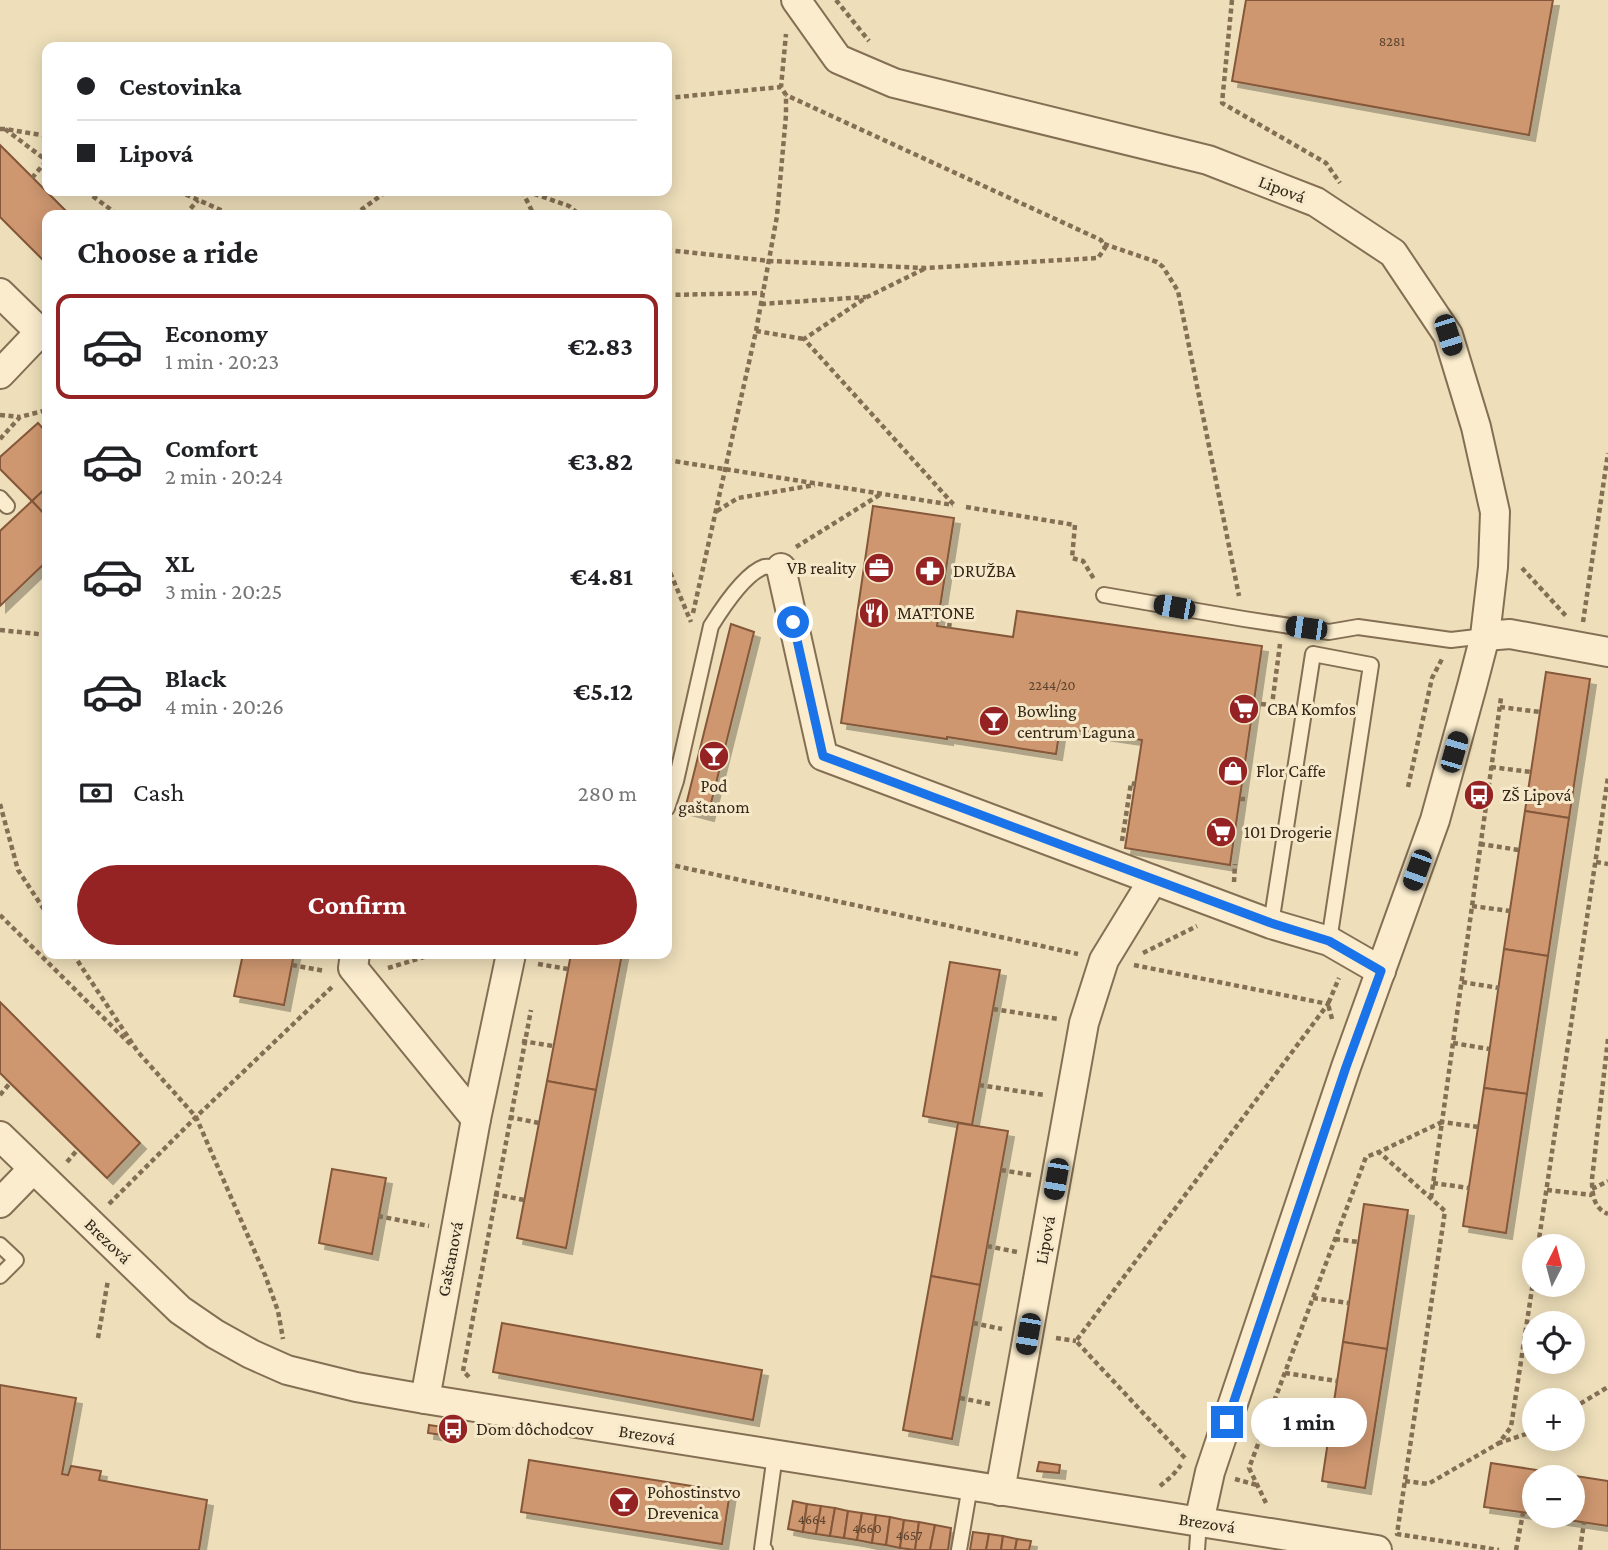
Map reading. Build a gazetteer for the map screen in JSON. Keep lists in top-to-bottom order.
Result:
{
  "streets": {
    "street": ["Lipová", "Brezová", "Gaštanová"]
  },
  "crossings": [
    ["Lipová", "Brezová"],
    ["Brezová", "Gaštanová"]
  ],
  "places": {
    "office": ["VB reality"],
    "pharmacy": ["DRUŽBA"],
    "restaurant": ["MATTONE"],
    "supermarket": ["CBA Komfos", "101 Drogerie"],
    "bar": ["Bowling centrum Laguna", "Pod gaštanom", "Pohostinstvo Drevenica"],
    "shop": ["Flor Caffe"],
    "bus stop": ["ZŠ Lipová", "Dom dôchodcov"]
  },
  "house_numbers": [
    "8281",
    "2244/20",
    "4664",
    "4660",
    "4657"
  ],
  "north": "top",
  "page": {
    "banner": ["Cestovinka", "Lipová"],
    "heading": "Choose a ride",
    "list": [
      {
        "name": "Economy",
        "note": "1 min · 20:23",
        "value": "€2.83"
      },
      {
        "name": "Comfort",
        "note": "2 min · 20:24",
        "value": "€3.82"
      },
      {
        "name": "XL",
        "note": "3 min · 20:25",
        "value": "€4.81"
      },
      {
        "name": "Black",
        "note": "4 min · 20:26",
        "value": "€5.12"
      }
    ],
    "pay": ["Cash", "280 m"],
    "buttons": "Confirm",
    "map_buttons": ["+", "−"],
    "bubble": "1 min"
  }
}
